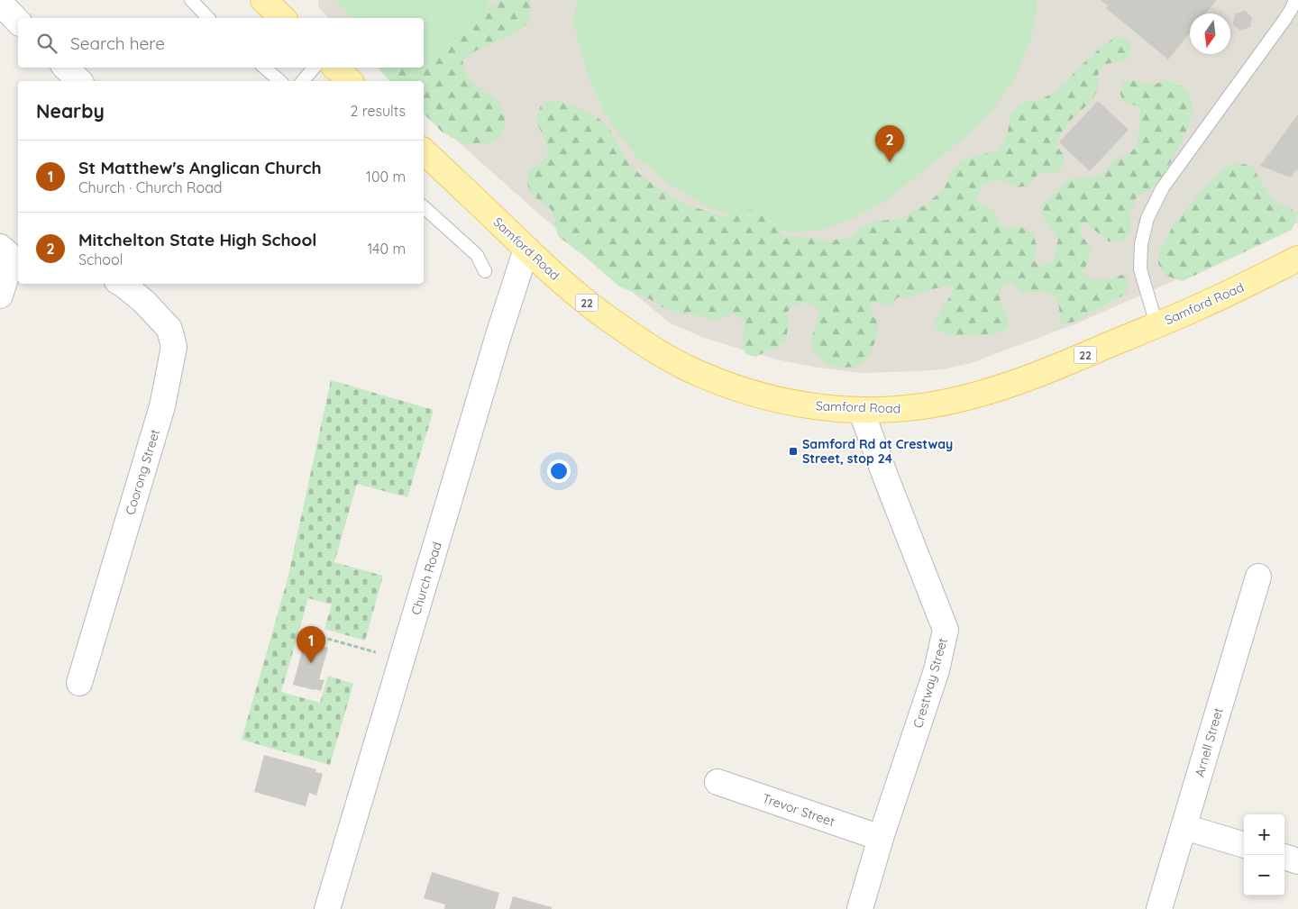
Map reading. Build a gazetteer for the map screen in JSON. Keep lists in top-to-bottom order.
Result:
{
  "streets": {
    "main road": ["Samford Road", "22"],
    "street": [
      "Coorong Street",
      "Church Road",
      "Crestway Street",
      "Arnell Street",
      "Trevor Street"
    ]
  },
  "crossings": [
    ["Samford Road", "Church Road"],
    ["Samford Road", "Crestway Street"],
    ["Crestway Street", "Trevor Street"]
  ],
  "places": {
    "transit": ["Samford Rd at Crestway Street, stop 24"]
  },
  "north": "bottom",
  "page": {
    "search": "Search here",
    "heading": ["Nearby", "2 results"],
    "pins": ["2", "1"],
    "list": [
      {
        "mark": "1",
        "name": "St Matthew's Anglican Church",
        "note": "Church · Church Road",
        "value": "100 m"
      },
      {
        "mark": "2",
        "name": "Mitchelton State High School",
        "note": "School",
        "value": "140 m"
      }
    ],
    "map_buttons": ["+", "−"]
  }
}
